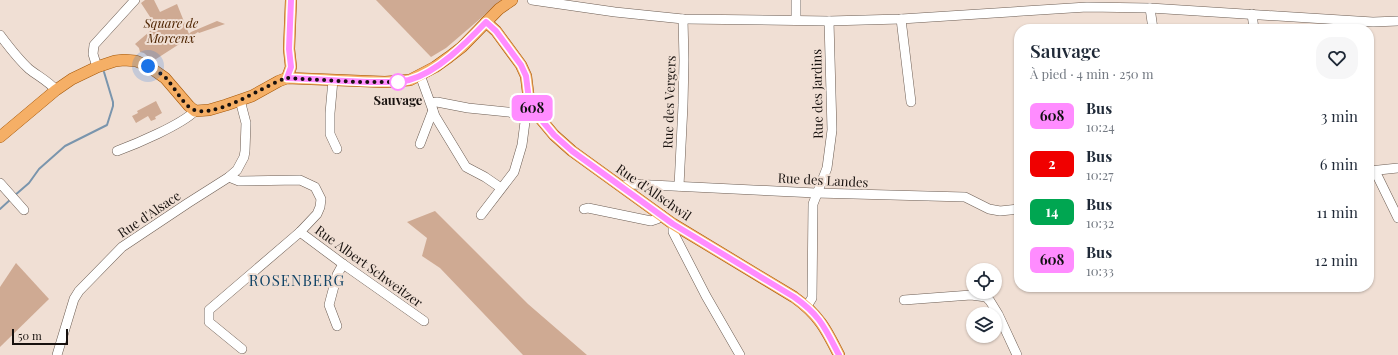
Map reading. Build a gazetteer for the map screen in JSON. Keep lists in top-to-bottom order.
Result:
{
  "streets": {
    "main road": ["Rue d'Allschwil"],
    "street": [
      "Rue des Jardins",
      "Rue des Vergers",
      "Rue des Landes",
      "Rue d'Alsace",
      "Rue Albert Schweitzer"
    ]
  },
  "crossings": [
    ["Rue des Jardins", "Rue des Landes"],
    ["Rue des Jardins", "Rue d'Allschwil"],
    ["Rue des Vergers", "Rue des Landes"],
    ["Rue des Landes", "Rue d'Allschwil"]
  ],
  "districts": ["ROSENBERG"],
  "parks": ["Square de Morcenx"],
  "places": ["Sauvage"],
  "lines": ["bus line 608"],
  "scale_bar": "50 m",
  "page": {
    "on_map": "608",
    "heading": ["Sauvage", "À pied · 4 min · 250 m"],
    "list": [
      {
        "mark": "608",
        "name": "Bus",
        "note": "10:24",
        "value": "3 min"
      },
      {
        "mark": "2",
        "name": "Bus",
        "note": "10:27",
        "value": "6 min"
      },
      {
        "mark": "14",
        "name": "Bus",
        "note": "10:32",
        "value": "11 min"
      },
      {
        "mark": "608",
        "name": "Bus",
        "note": "10:33",
        "value": "12 min"
      }
    ],
    "scale": "50 m"
  }
}
